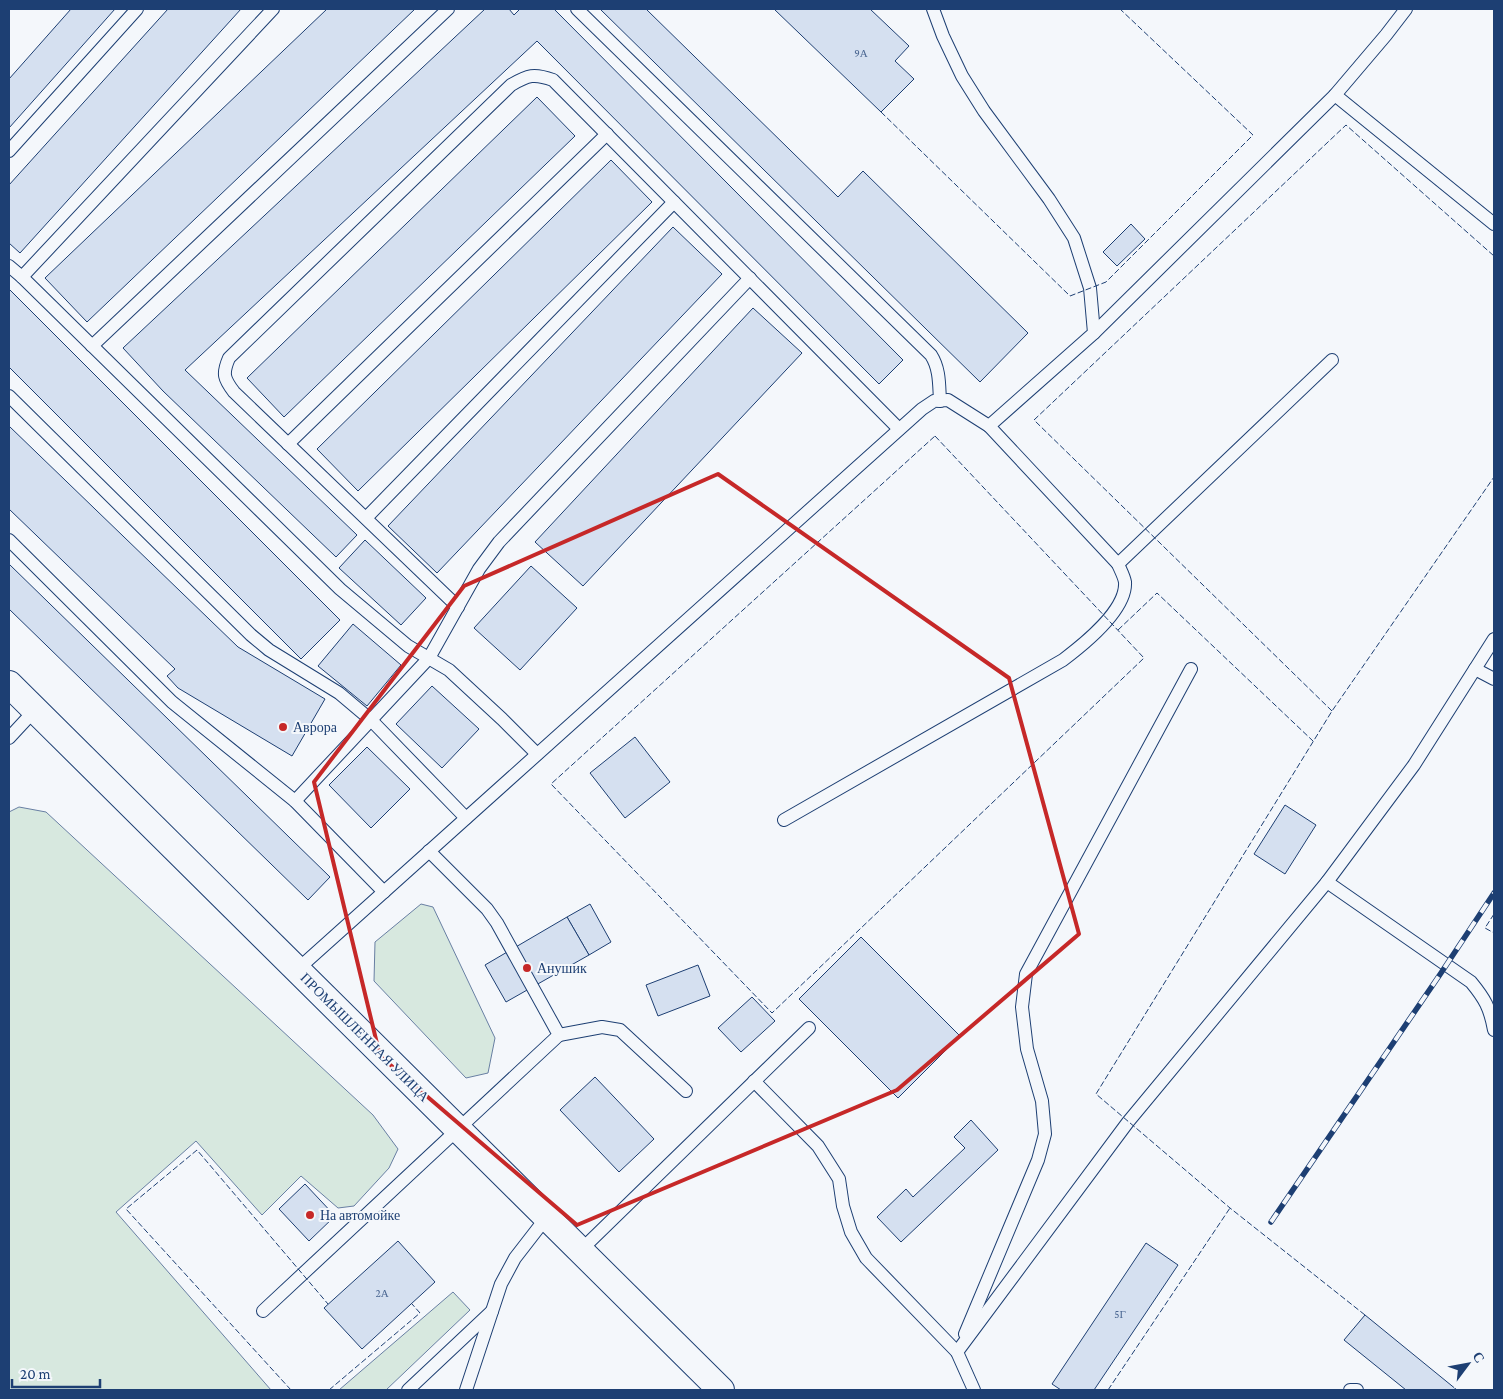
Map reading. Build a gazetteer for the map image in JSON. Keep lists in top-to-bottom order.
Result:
{
  "streets": {
    "street": ["ПРОМЫШЛЕННАЯ УЛИЦА"]
  },
  "places": ["Аврора", "Анушик", "На автомойке"],
  "house_numbers": ["9А", "2А", "5Г"],
  "scale_bar": "20 m",
  "north": "top right"
}
